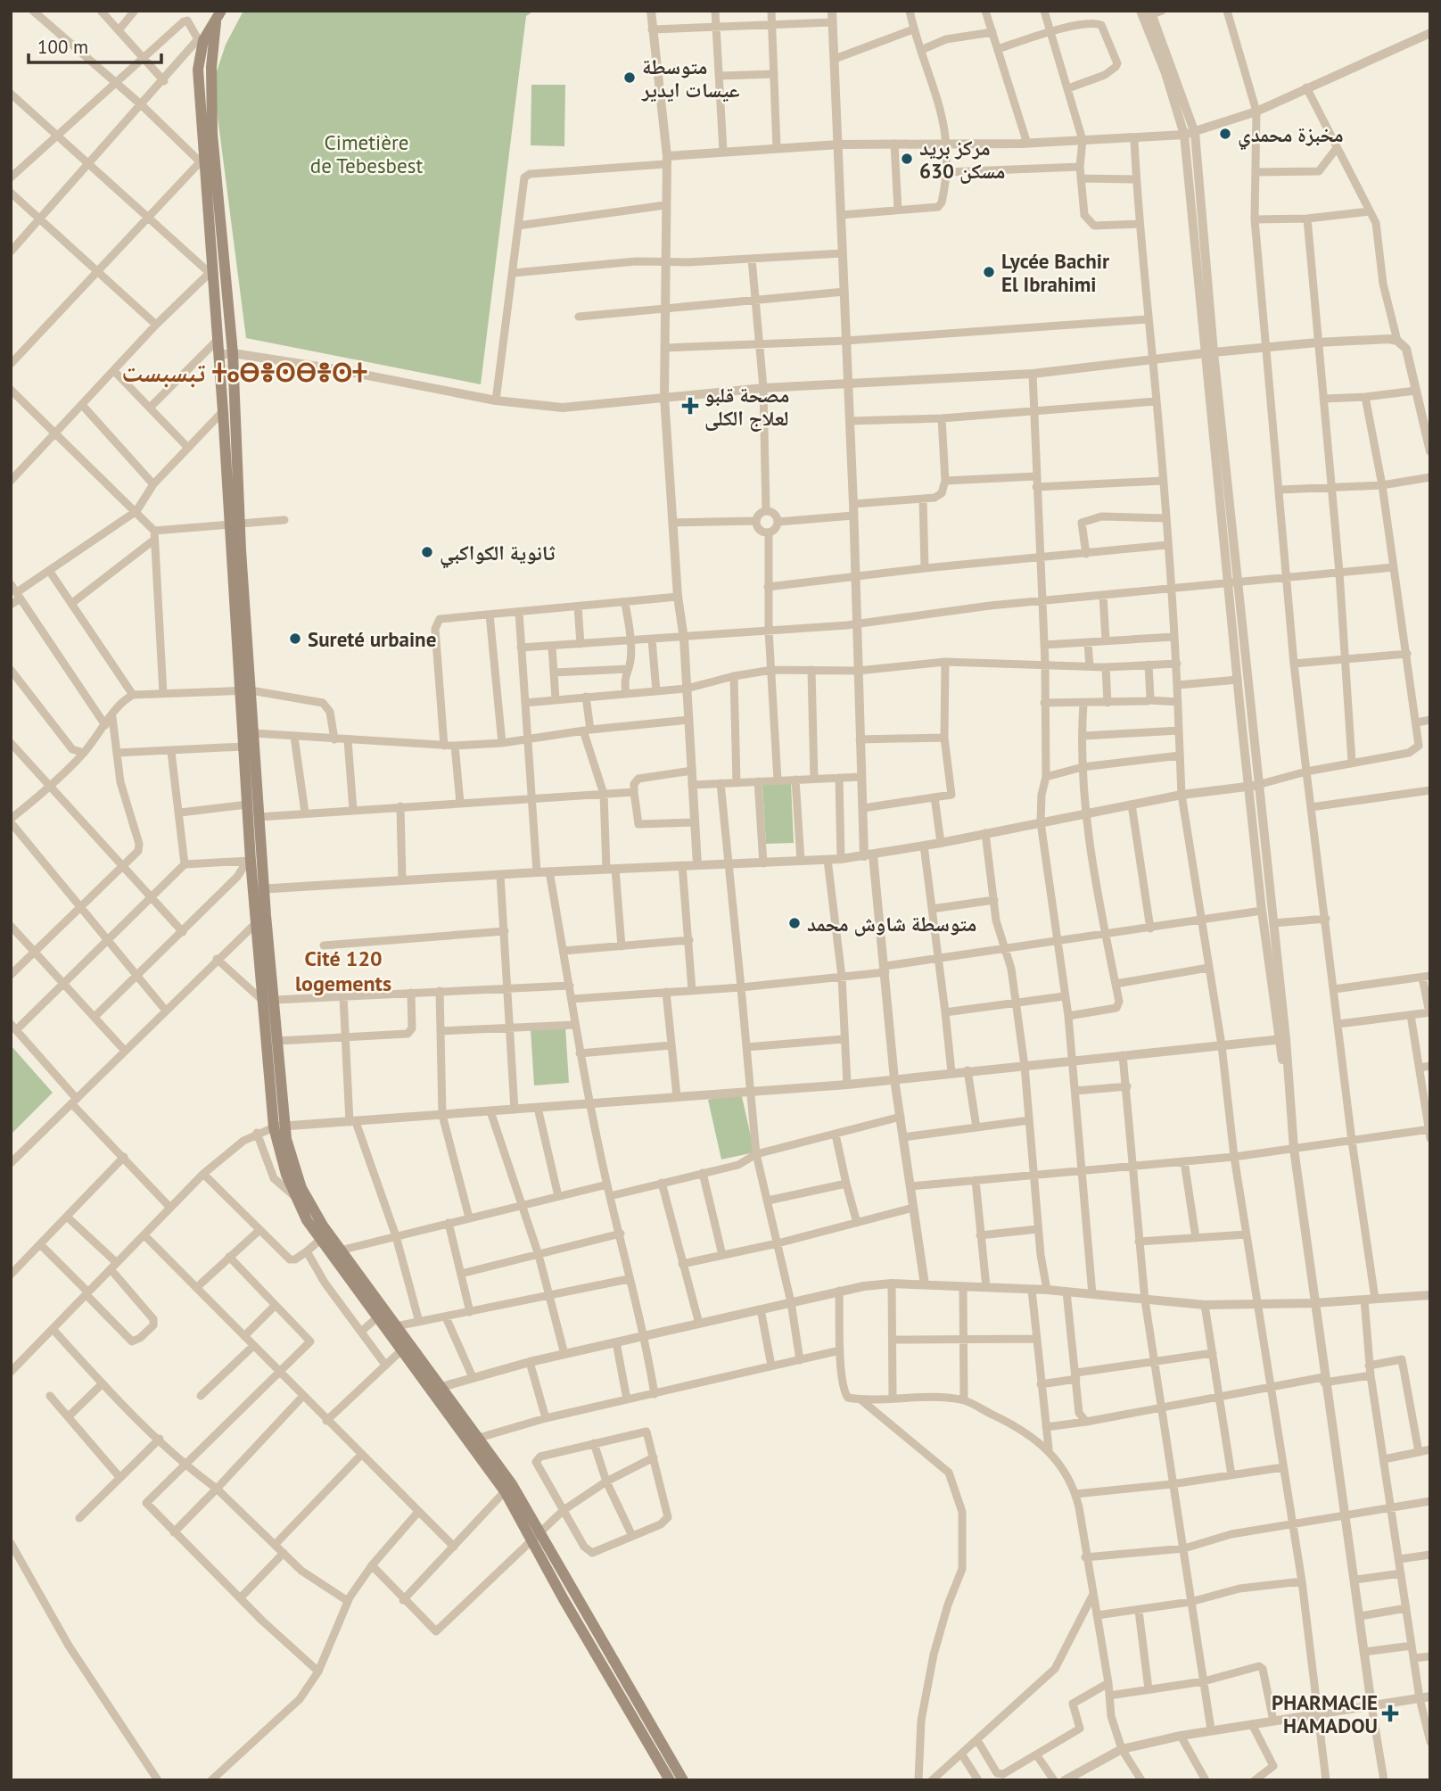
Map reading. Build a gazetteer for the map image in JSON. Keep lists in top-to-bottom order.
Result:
{
  "districts": ["تبسبست ⵜⴰⴱⴻⵙⴱⴻⵙⵜ", "Cité 120 logements"],
  "parks": ["Cimetière de Tebesbest"],
  "places": {
    "other": [
      "متوسطة عيسات ايدير",
      "مخبزة محمدي",
      "مركز بريد 630 مسكن",
      "Lycée Bachir El Ibrahimi",
      "ثانوية الكواكبي",
      "Sureté urbaine",
      "متوسطة شاوش محمد"
    ],
    "health": ["مصحة قلبو لعلاج الكلى", "PHARMACIE HAMADOU"]
  },
  "scale_bar": "100 m"
}
